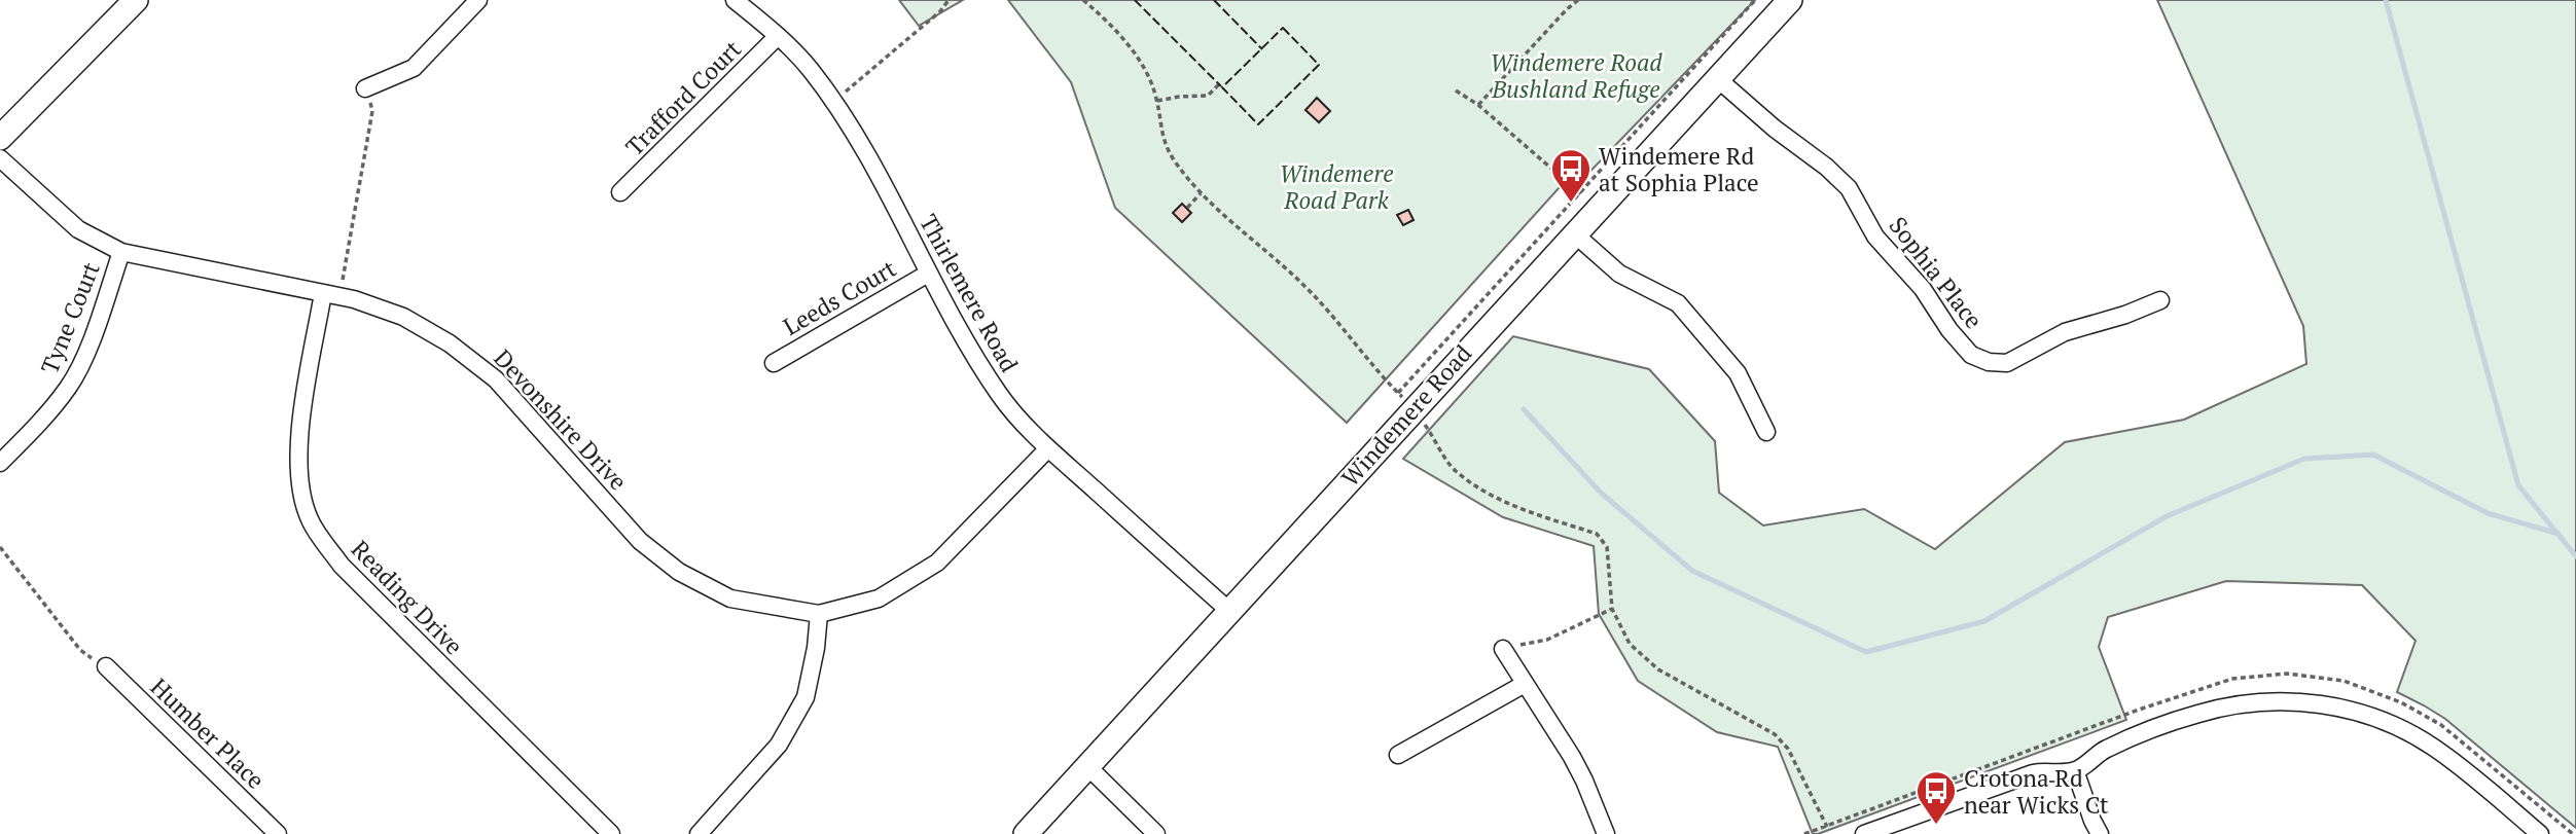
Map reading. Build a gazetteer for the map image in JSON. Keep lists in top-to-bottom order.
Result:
{
  "streets": {
    "main road": ["Windemere Road"],
    "street": [
      "Trafford Court",
      "Sophia Place",
      "Thirlemere Road",
      "Leeds Court",
      "Tyne Court",
      "Devonshire Drive",
      "Reading Drive",
      "Humber Place"
    ]
  },
  "crossings": [
    ["Trafford Court", "Thirlemere Road"],
    ["Sophia Place", "Windemere Road"],
    ["Thirlemere Road", "Leeds Court"],
    ["Thirlemere Road", "Windemere Road"],
    ["Thirlemere Road", "Devonshire Drive"],
    ["Tyne Court", "Devonshire Drive"],
    ["Devonshire Drive", "Reading Drive"]
  ],
  "parks": ["Windemere Road Bushland Refuge", "Windemere Road Park"],
  "places": {
    "bus stop": ["Windemere Rd at Sophia Place", "Crotona Rd near Wicks Ct"]
  }
}
